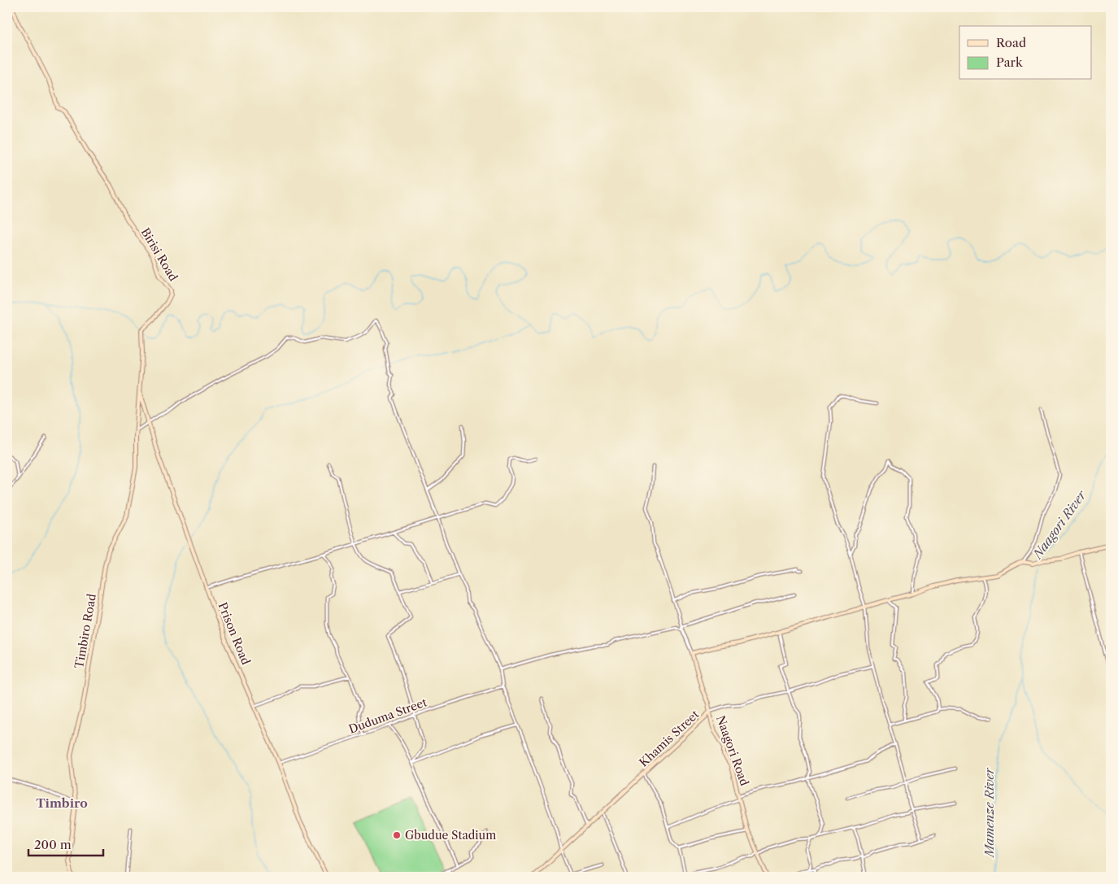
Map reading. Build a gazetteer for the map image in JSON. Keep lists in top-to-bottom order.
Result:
{
  "streets": {
    "street": [
      "Birisi Road",
      "Timbiro Road",
      "Prison Road",
      "Duduma Street",
      "Khamis Street",
      "Naagori Road"
    ]
  },
  "crossings": [
    ["Birisi Road", "Timbiro Road"],
    ["Birisi Road", "Prison Road"],
    ["Timbiro Road", "Prison Road"],
    ["Prison Road", "Duduma Street"],
    ["Khamis Street", "Naagori Road"]
  ],
  "districts": ["Timbiro"],
  "water": ["Naagori River", "Mamenze River"],
  "places": ["Gbudue Stadium"],
  "legend": ["Road", "Park"],
  "scale_bar": "200 m"
}
